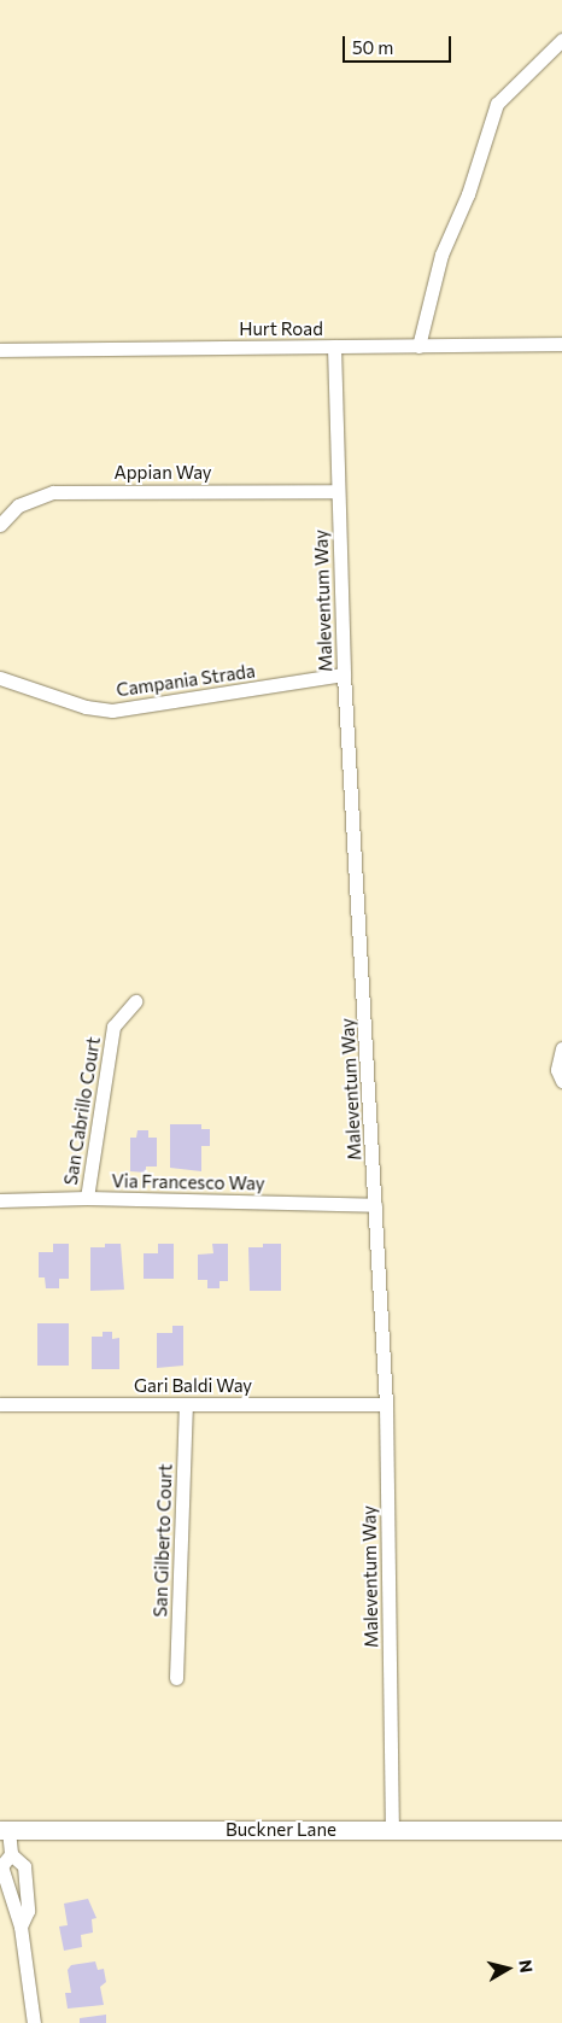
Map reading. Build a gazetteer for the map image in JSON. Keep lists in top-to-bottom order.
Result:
{
  "streets": {
    "main road": ["Buckner Lane"],
    "street": [
      "Hurt Road",
      "Appian Way",
      "Maleventum Way",
      "Campania Strada",
      "San Cabrillo Court",
      "Via Francesco Way",
      "Gari Baldi Way",
      "San Gilberto Court"
    ]
  },
  "crossings": [
    ["Hurt Road", "Maleventum Way"],
    ["Appian Way", "Maleventum Way"],
    ["Maleventum Way", "Campania Strada"],
    ["Maleventum Way", "Via Francesco Way"],
    ["Maleventum Way", "Gari Baldi Way"],
    ["Maleventum Way", "Buckner Lane"],
    ["San Cabrillo Court", "Via Francesco Way"],
    ["Gari Baldi Way", "San Gilberto Court"]
  ],
  "scale_bar": "50 m",
  "north": "right"
}
